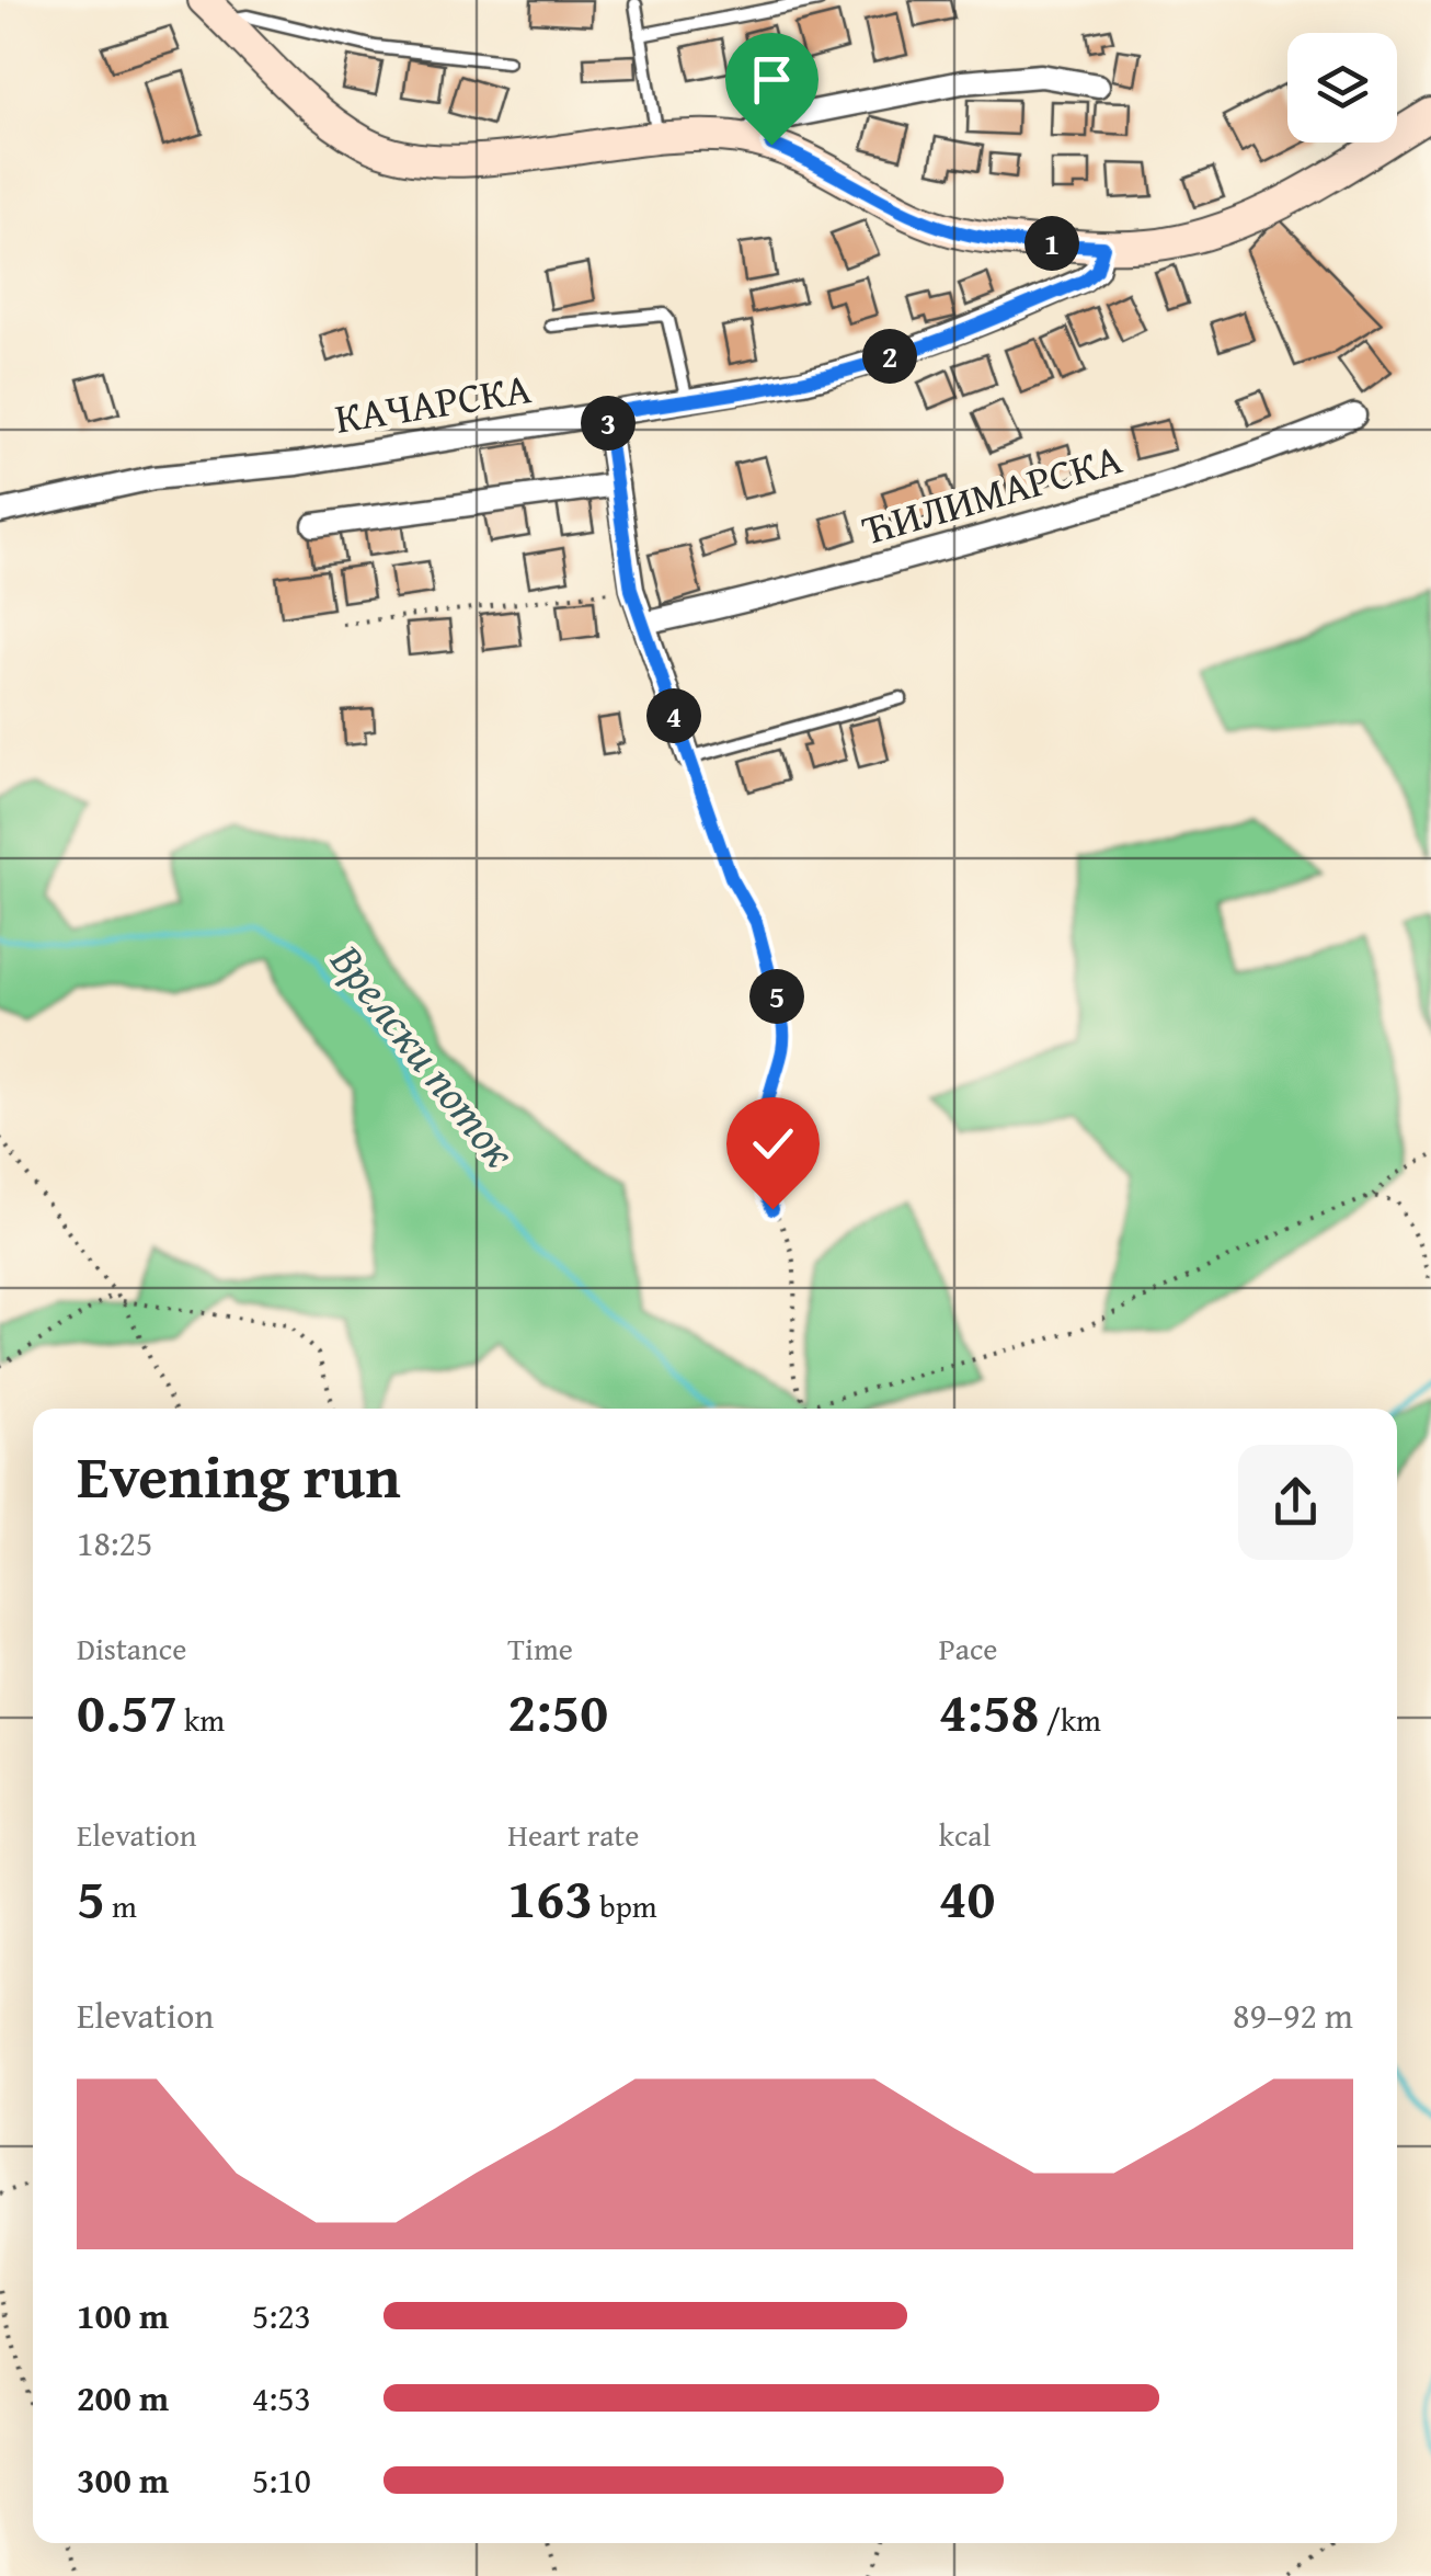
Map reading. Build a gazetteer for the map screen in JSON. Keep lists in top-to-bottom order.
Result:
{
  "streets": {
    "street": ["КАЧАРСКА", "ЋИЛИМАРСКА"]
  },
  "water": ["Врелски поток"],
  "page": {
    "pins": [
      "1",
      "2",
      "3",
      "4",
      "5"
    ],
    "heading": ["Evening run", "18:25"],
    "stats": [
      ["Distance", "0.57 km"],
      ["Time", "2:50"],
      ["Pace", "4:58 /km"],
      ["Elevation", "5 m"],
      ["Heart rate", "163 bpm"],
      ["kcal", "40"]
    ],
    "chart": ["Elevation", "89–92 m"],
    "list": [
      {
        "name": "100 m",
        "note": "5:23"
      },
      {
        "name": "200 m",
        "note": "4:53"
      },
      {
        "name": "300 m",
        "note": "5:10"
      }
    ]
  }
}
